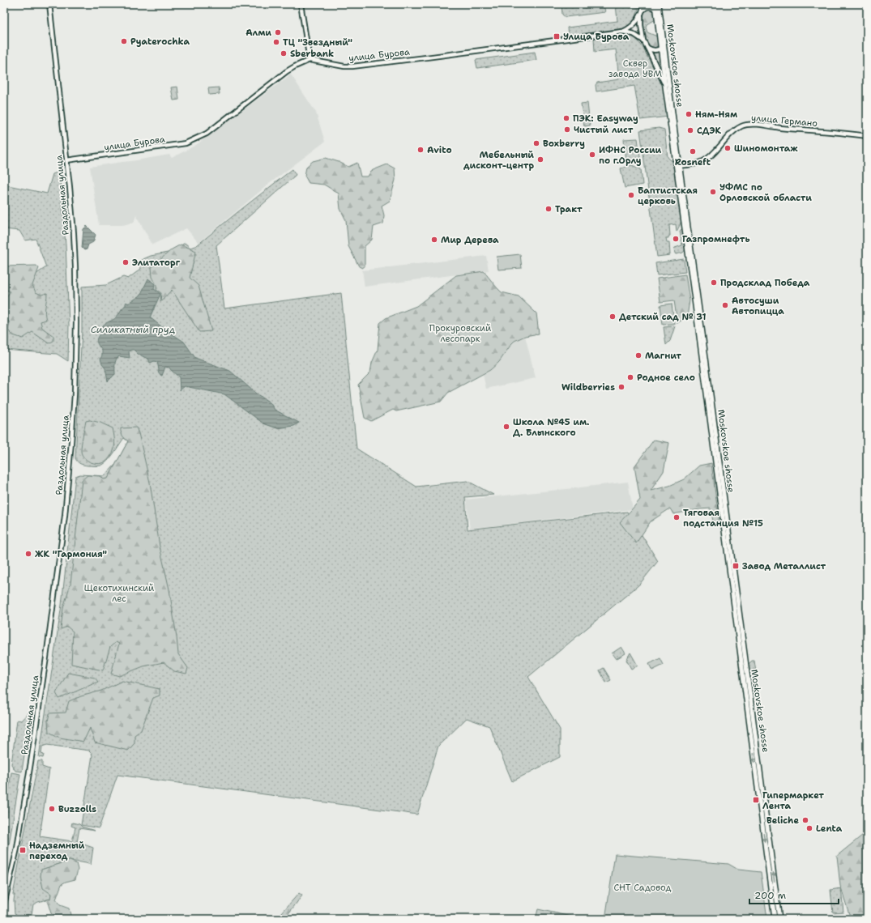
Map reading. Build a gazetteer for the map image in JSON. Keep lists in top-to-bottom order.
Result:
{
  "streets": {
    "main road": [
      "улица Бурова",
      "Moskovskoe shosse",
      "улица Германо",
      "Раздольная улица"
    ]
  },
  "crossings": [
    ["улица Бурова", "Раздольная улица"],
    ["Moskovskoe shosse", "улица Германо"]
  ],
  "water": ["Силикатный пруд"],
  "parks": [
    "Сквер завода УВМ",
    "Прокуровский лесопарк",
    "Щекотихинский лес",
    "СНТ Садовод"
  ],
  "places": {
    "other": [
      "Алми",
      "Pyaterochka",
      "ТЦ \"Звездный\"",
      "Sberbank",
      "Ням-Ням",
      "ПЭК: Easyway",
      "Чистый лист",
      "СДЭК",
      "Boxberry",
      "Шиномонтаж",
      "Avito",
      "Rosneft",
      "ИФНС России по г.Орлу",
      "Мебельный дисконт-центр",
      "УФМС по Орловской области",
      "Баптистская церковь",
      "Тракт",
      "Газпромнефть",
      "Мир Дерева",
      "Элитаторг",
      "Продсклад Победа",
      "Автосуши Автопицца",
      "Детский сад № 31",
      "Магнит",
      "Родное село",
      "Wildberries",
      "Школа №45 им. Д. Блынского",
      "Тяговая подстанция №15",
      "ЖК \"Гармония\"",
      "Buzzolls",
      "Beliche",
      "Lenta"
    ],
    "transit": [
      "Улица Бурова",
      "Завод Металлист",
      "Гипермаркет Лента",
      "Надземный переход"
    ]
  },
  "scale_bar": "200 m"
}
